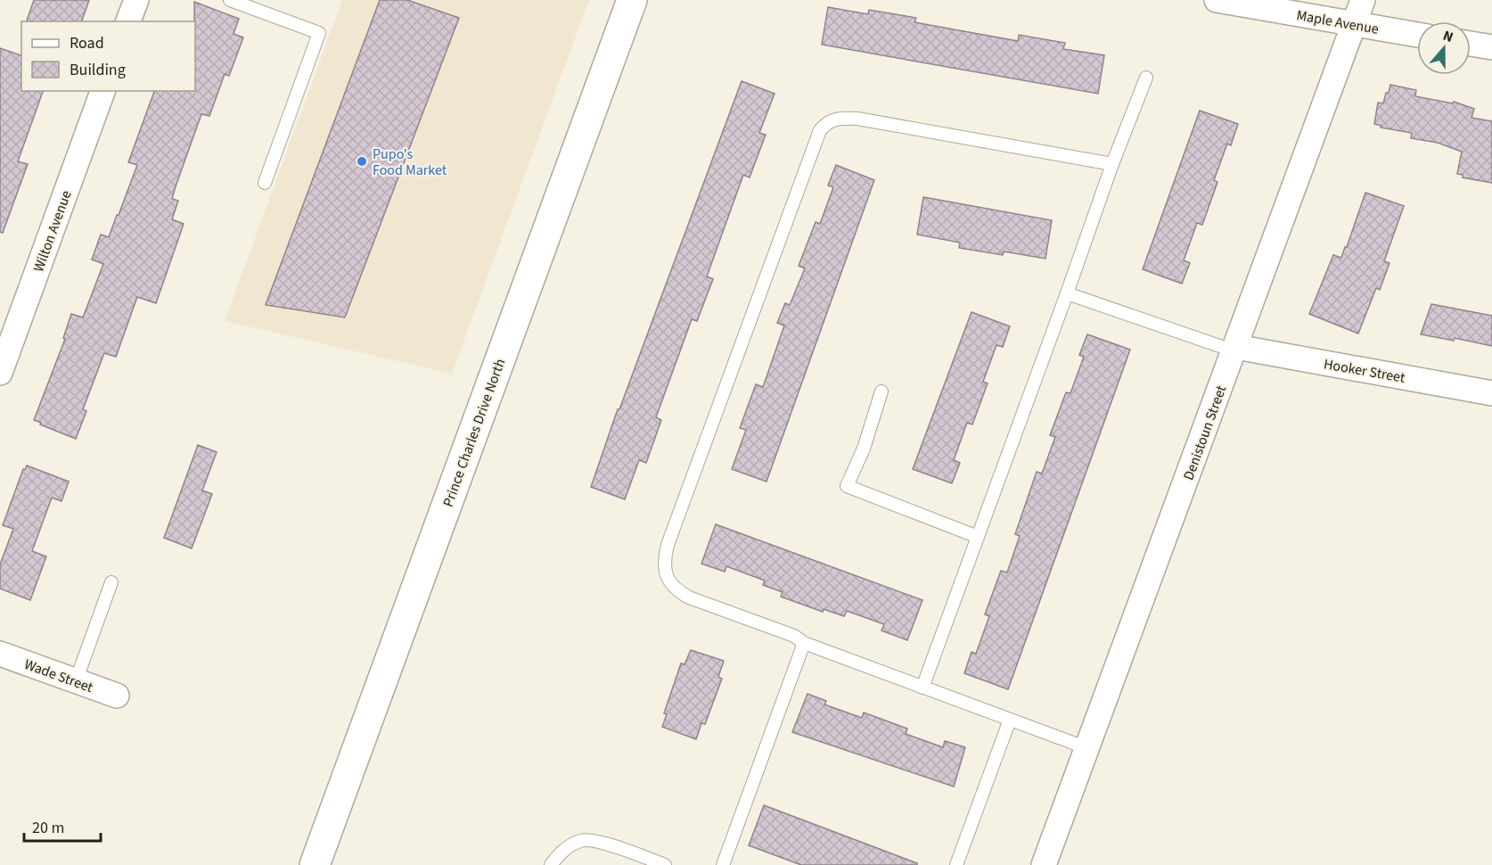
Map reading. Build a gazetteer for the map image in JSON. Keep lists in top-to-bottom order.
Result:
{
  "streets": {
    "main road": ["Prince Charles Drive North"],
    "street": [
      "Maple Avenue",
      "Wilton Avenue",
      "Hooker Street",
      "Denistoun Street",
      "Wade Street"
    ]
  },
  "crossings": [
    ["Maple Avenue", "Denistoun Street"],
    ["Hooker Street", "Denistoun Street"]
  ],
  "places": ["Pupo's Food Market"],
  "legend": ["Road", "Building"],
  "scale_bar": "20 m",
  "north": "top"
}
